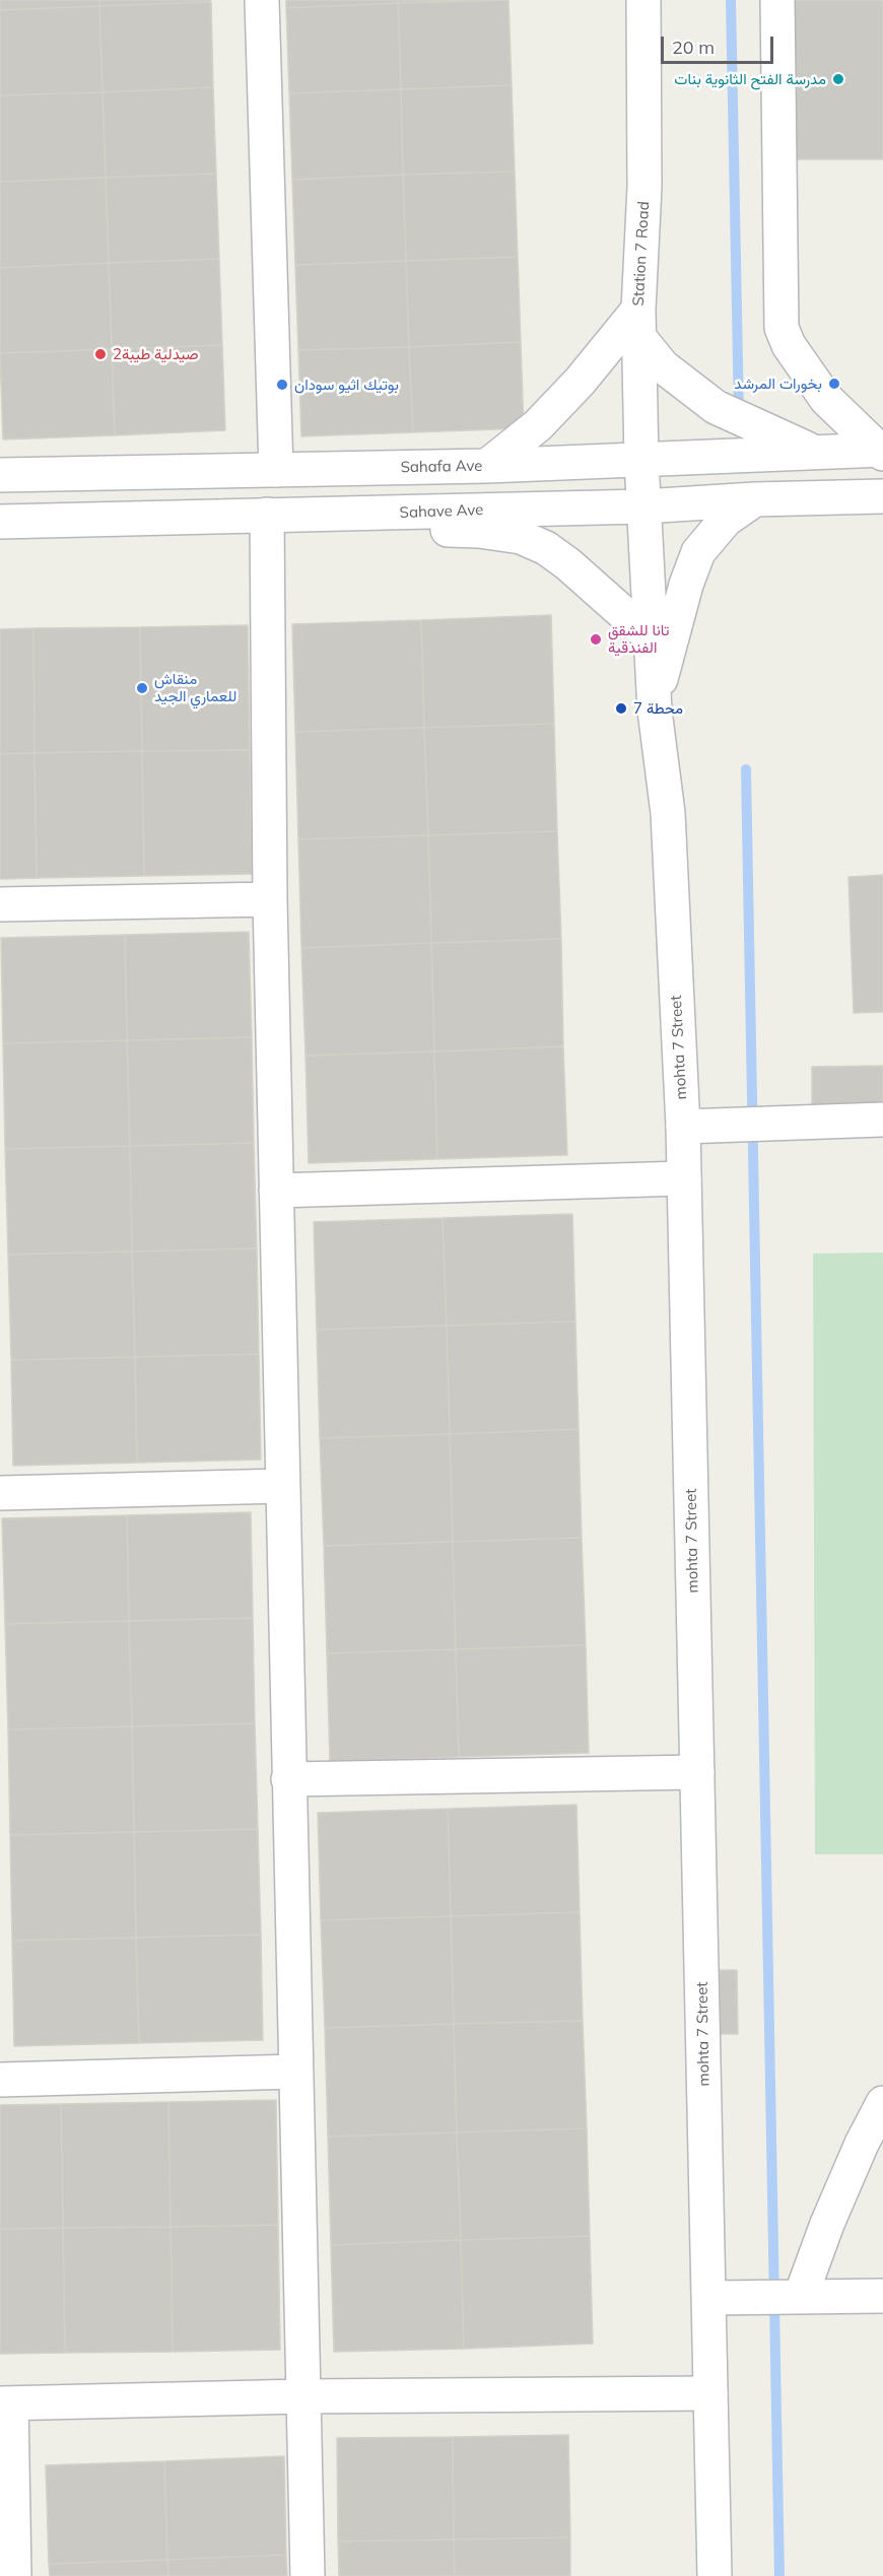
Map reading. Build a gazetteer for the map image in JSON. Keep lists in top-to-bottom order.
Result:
{
  "streets": {
    "street": [
      "Station 7 Road",
      "Sahafa Ave",
      "Sahave Ave",
      "mohta 7 Street"
    ]
  },
  "crossings": [
    ["Station 7 Road", "Sahafa Ave"],
    ["Station 7 Road", "Sahave Ave"],
    ["Station 7 Road", "mohta 7 Street"],
    ["Sahave Ave", "mohta 7 Street"]
  ],
  "places": [
    "مدرسة الفتح الثانوية بنات",
    "صيدلية طيبة2",
    "بخورات المرشد",
    "بوتيك اثيو سودان",
    "تانا للشقق الفندقية",
    "منقاش للعماري الجيد",
    "محطة 7"
  ],
  "scale_bar": "20 m"
}
